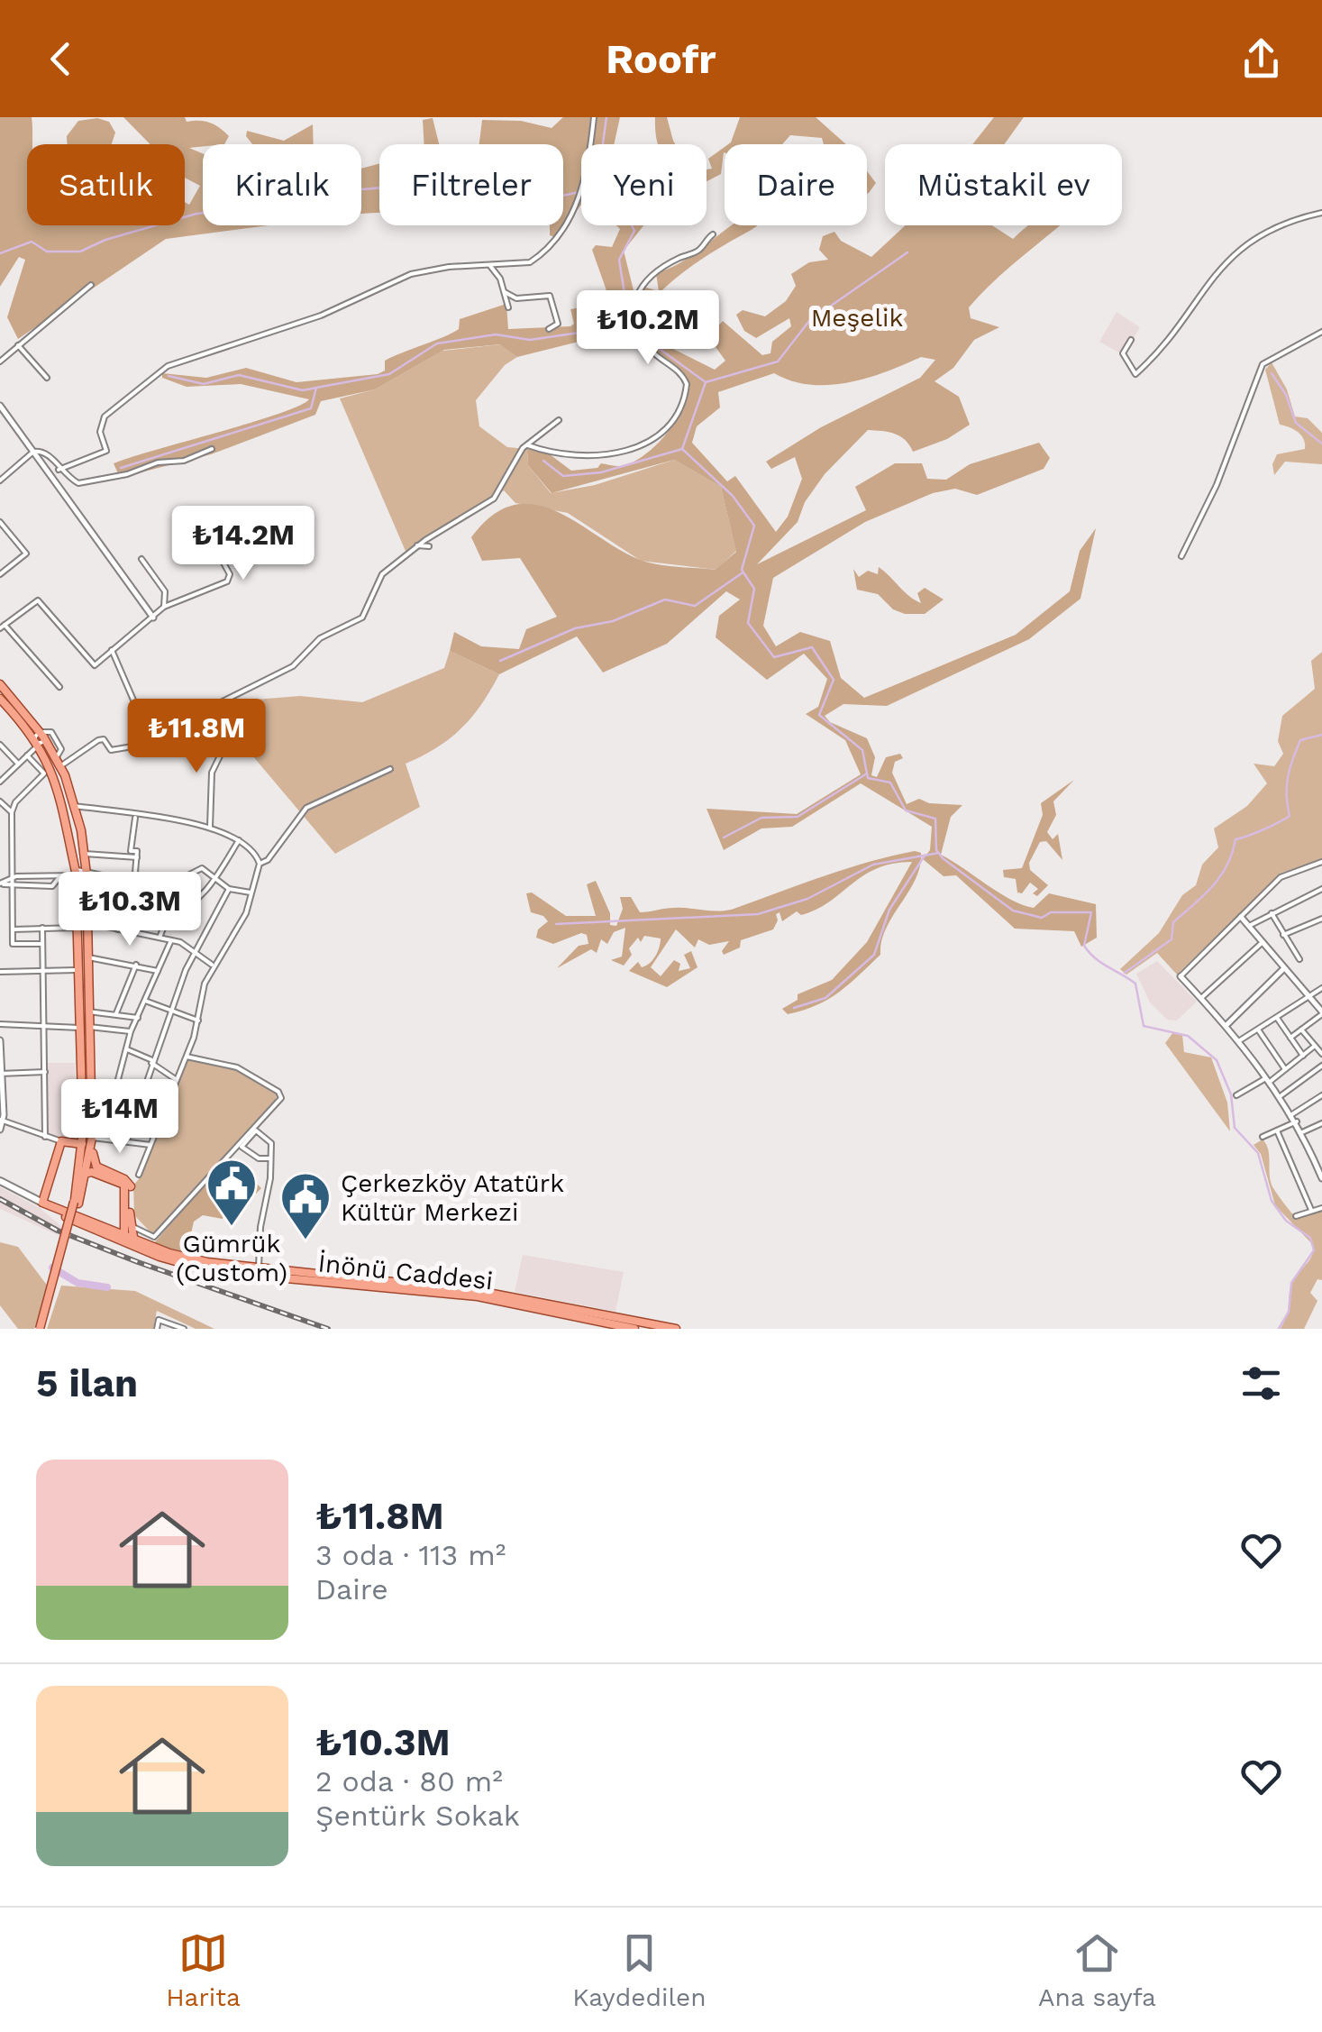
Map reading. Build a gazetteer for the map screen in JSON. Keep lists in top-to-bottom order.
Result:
{
  "streets": {
    "main road": ["İnönü Caddesi"]
  },
  "parks": ["Meşelik"],
  "places": {
    "public building": ["Gümrük (Custom)", "Çerkezköy Atatürk Kültür Merkezi"]
  },
  "page": {
    "header": "Roofr",
    "chip": [
      "Satılık",
      "Kiralık",
      "Filtreler",
      "Yeni",
      "Daire",
      "Müstakil ev"
    ],
    "price": [
      "₺10.2M",
      "₺14.2M",
      "₺11.8M",
      "₺10.3M",
      "₺14M"
    ],
    "heading": "5 ilan",
    "list": [
      {
        "name": "₺11.8M",
        "note": "3 oda · 113 m² · Daire"
      },
      {
        "name": "₺10.3M",
        "note": "2 oda · 80 m² · Şentürk Sokak"
      }
    ],
    "tabs": ["Harita", "Kaydedilen", "Ana sayfa"]
  }
}
